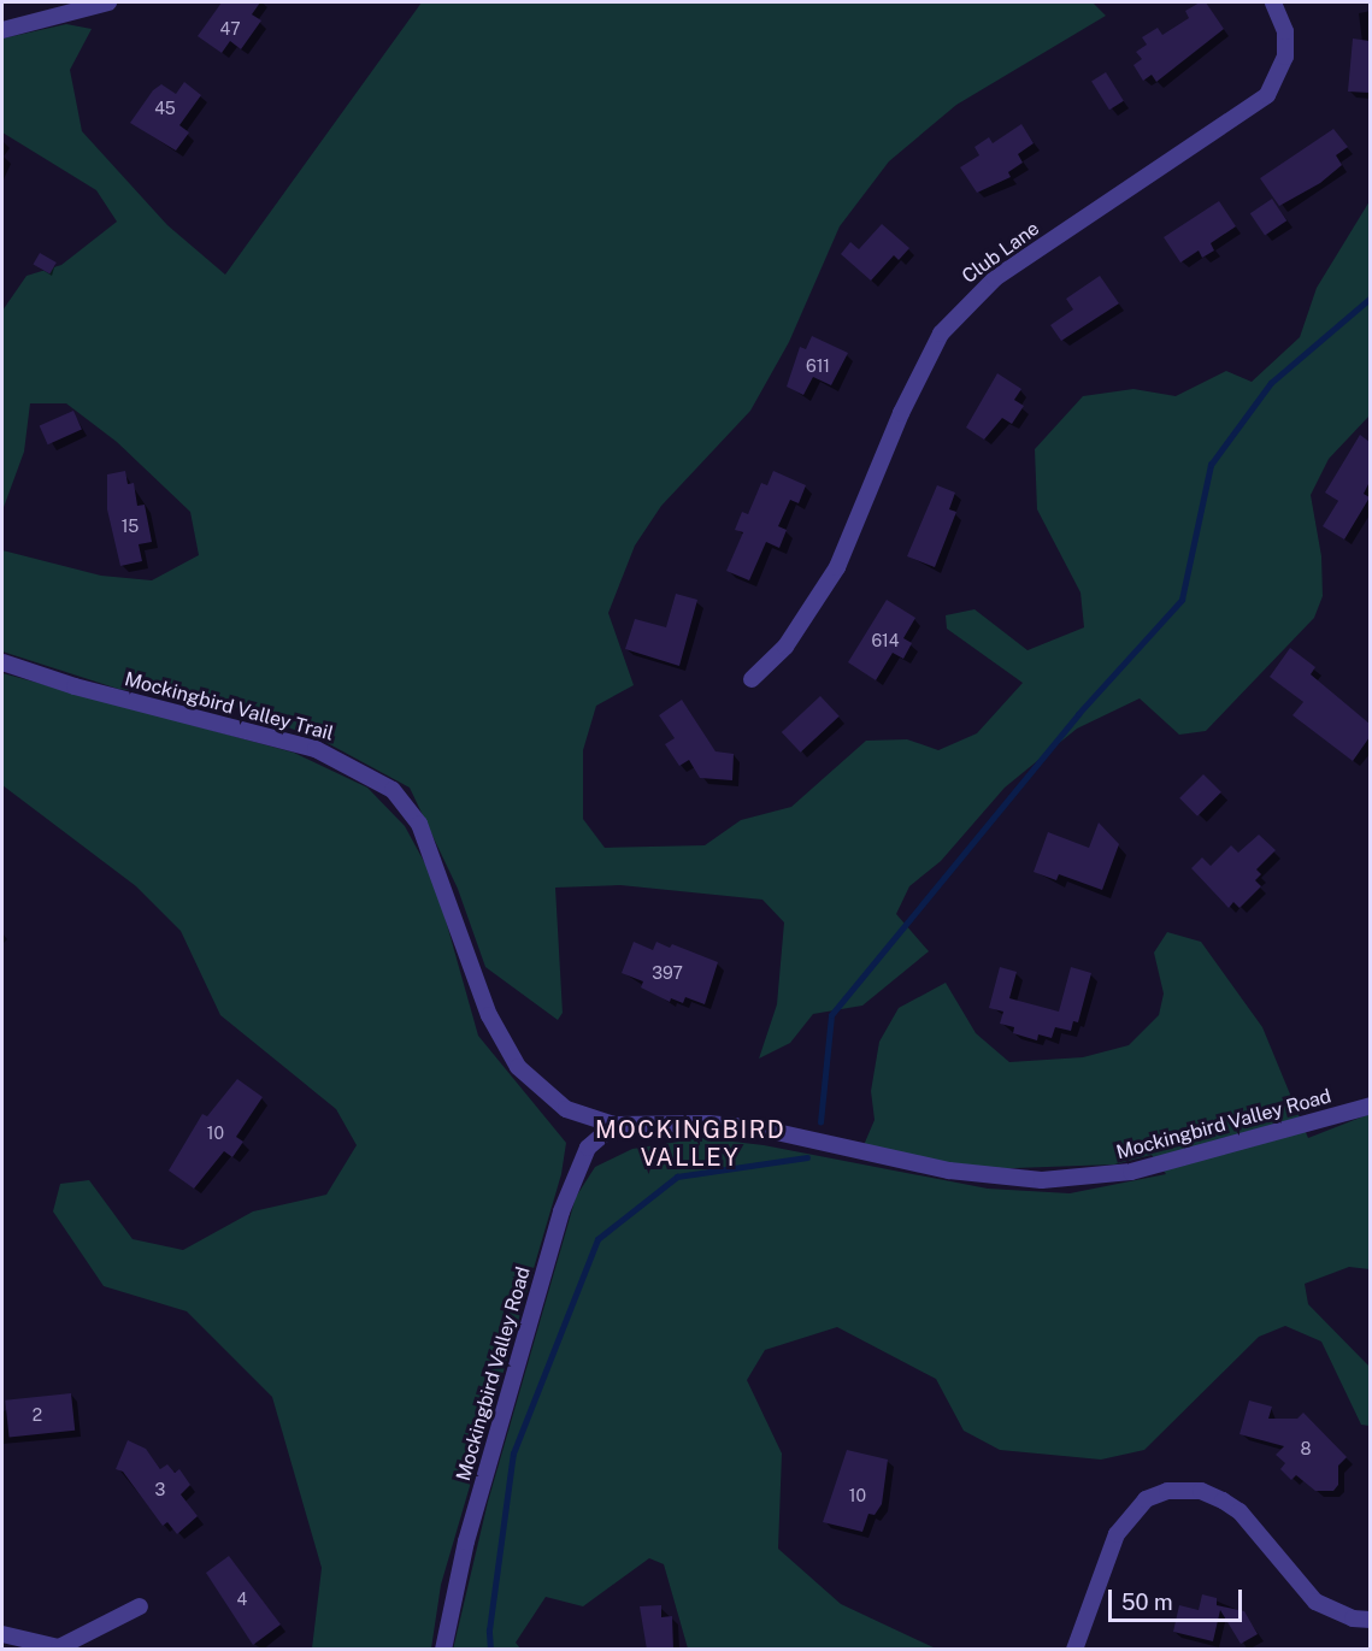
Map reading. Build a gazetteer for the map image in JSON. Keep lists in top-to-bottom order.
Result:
{
  "streets": {
    "street": ["Club Lane", "Mockingbird Valley Trail", "Mockingbird Valley Road"]
  },
  "crossings": [
    ["Mockingbird Valley Trail", "Mockingbird Valley Road"]
  ],
  "districts": ["MOCKINGBIRD VALLEY"],
  "house_numbers": [
    "47",
    "45",
    "611",
    "15",
    "614",
    "397",
    "10",
    "2",
    "8",
    "3",
    "10",
    "4"
  ],
  "scale_bar": "50 m"
}
